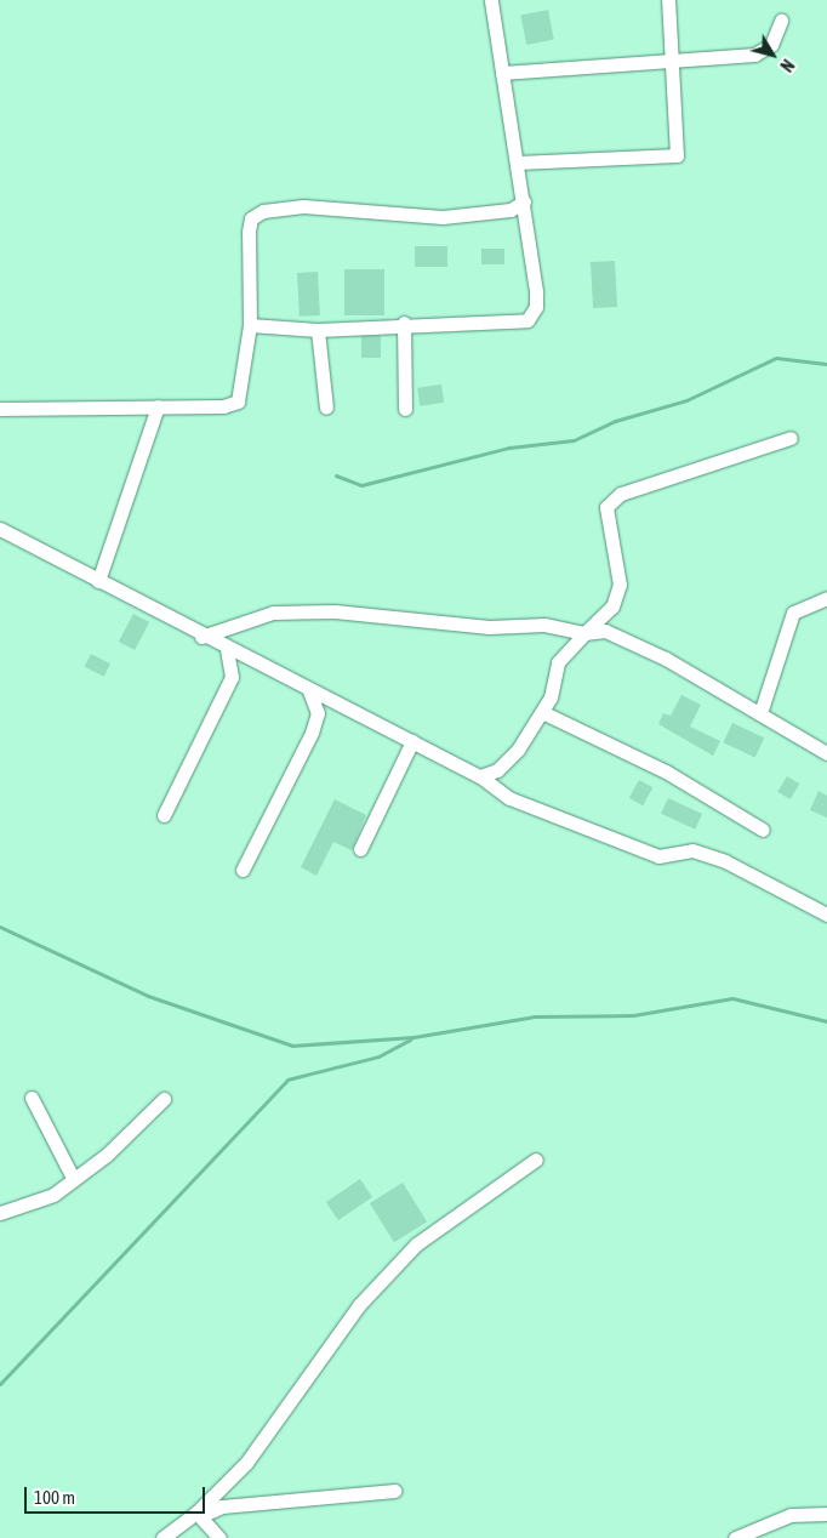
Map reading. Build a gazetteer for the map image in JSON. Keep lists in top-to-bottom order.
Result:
{
  "scale_bar": "100 m",
  "north": "bottom right"
}
